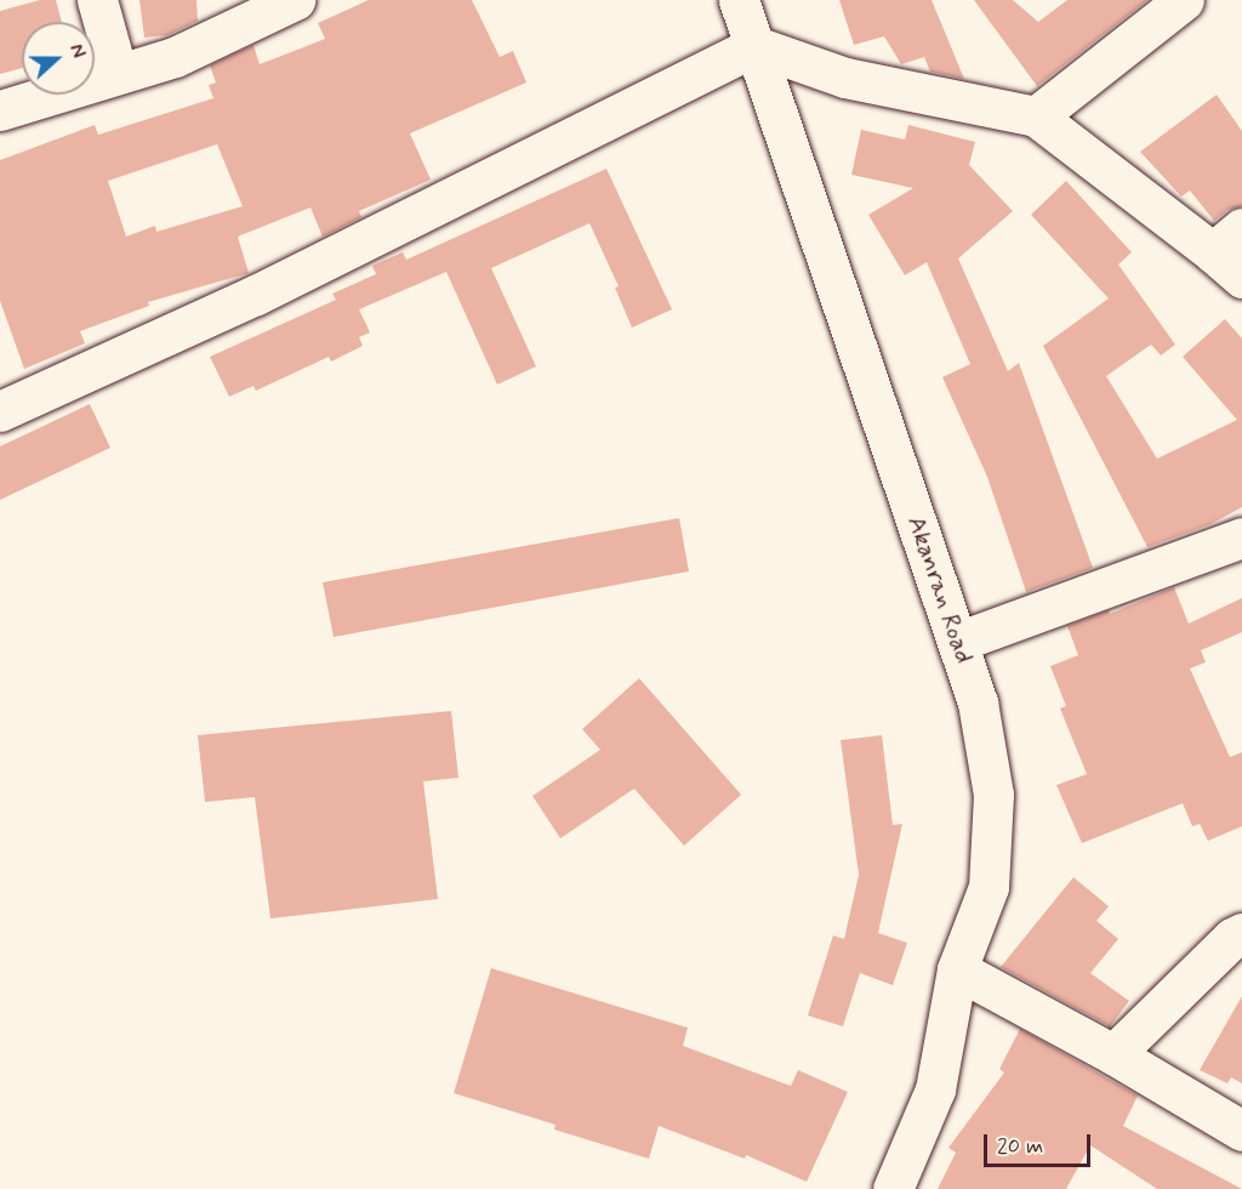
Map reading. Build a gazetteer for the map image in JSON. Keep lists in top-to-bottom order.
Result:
{
  "streets": {
    "street": ["Akanran Road"]
  },
  "scale_bar": "20 m",
  "north": "right"
}
